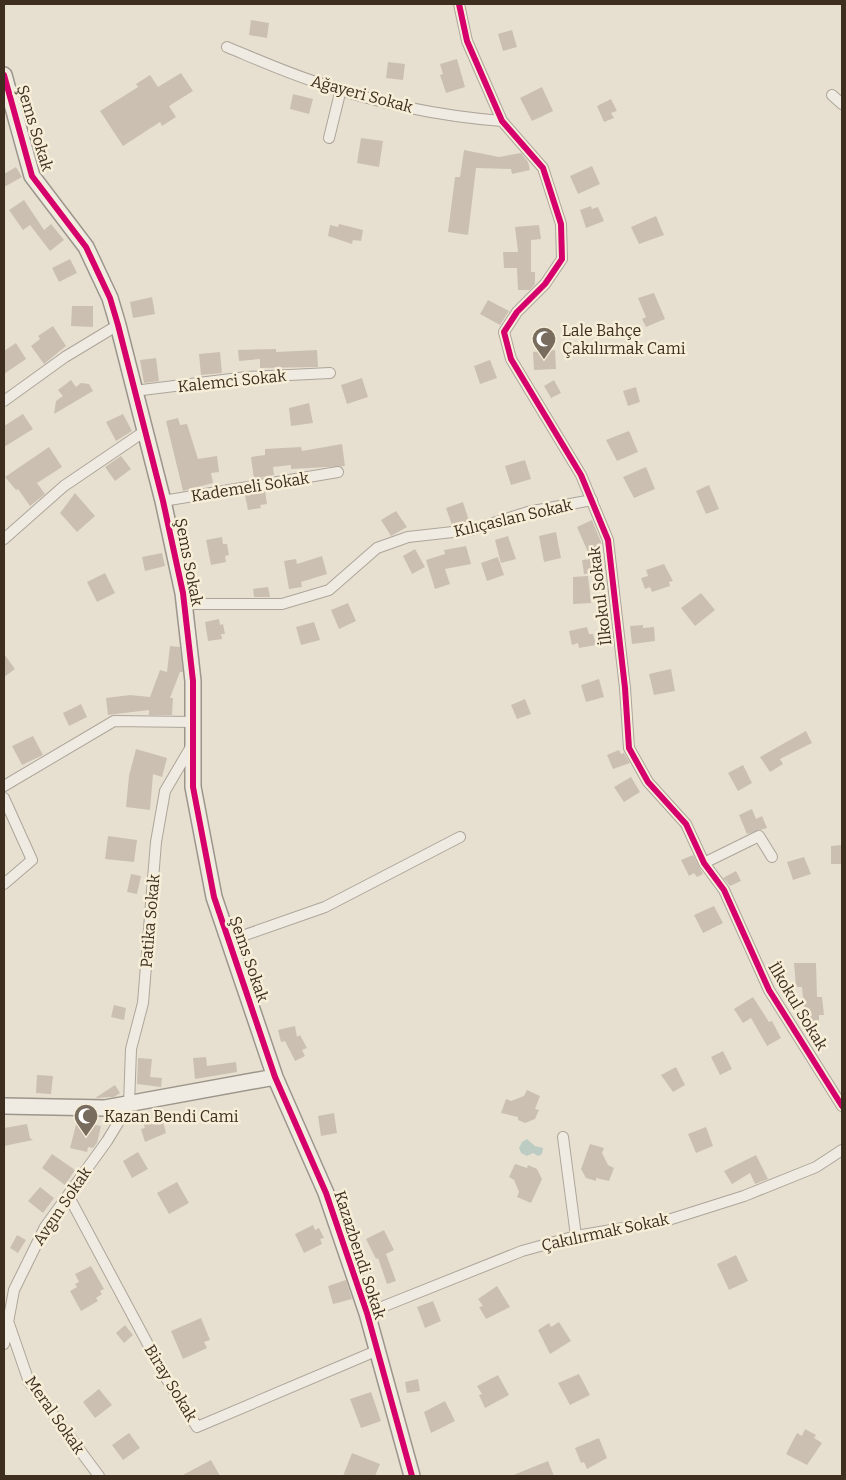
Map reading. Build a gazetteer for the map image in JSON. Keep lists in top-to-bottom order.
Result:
{
  "streets": {
    "street": [
      "Ağayeri Sokak",
      "Şems Sokak",
      "Kalemci Sokak",
      "Kademeli Sokak",
      "Kılıçaslan Sokak",
      "İlkokul Sokak",
      "Patika Sokak",
      "Avgın Sokak",
      "Çakılırmak Sokak",
      "Kazazbendi Sokak",
      "Biray Sokak",
      "Meral Sokak"
    ]
  },
  "crossings": [
    ["Ağayeri Sokak", "İlkokul Sokak"],
    ["Şems Sokak", "Kalemci Sokak"],
    ["Şems Sokak", "Kademeli Sokak"],
    ["Şems Sokak", "Kılıçaslan Sokak"],
    ["Şems Sokak", "Patika Sokak"],
    ["Şems Sokak", "Kazazbendi Sokak"],
    ["Kılıçaslan Sokak", "İlkokul Sokak"],
    ["Patika Sokak", "Avgın Sokak"],
    ["Avgın Sokak", "Biray Sokak"],
    ["Avgın Sokak", "Meral Sokak"],
    ["Çakılırmak Sokak", "Kazazbendi Sokak"],
    ["Kazazbendi Sokak", "Biray Sokak"]
  ],
  "places": {
    "mosque": ["Lale Bahçe Çakılırmak Cami", "Kazan Bendi Cami"]
  }
}
